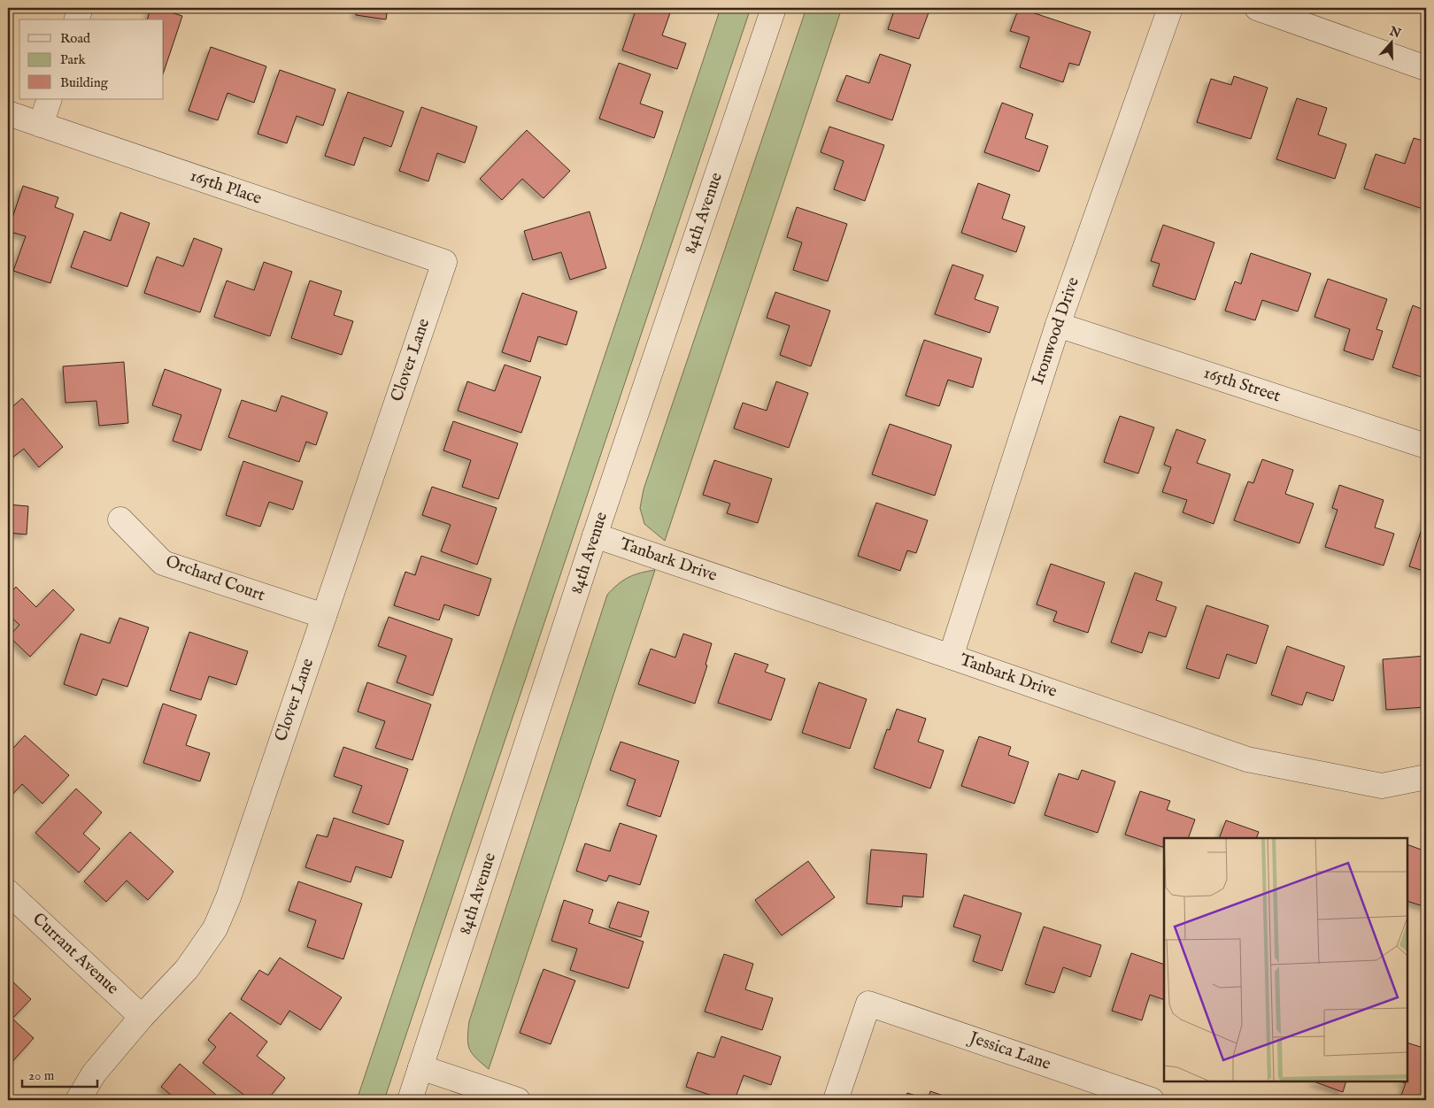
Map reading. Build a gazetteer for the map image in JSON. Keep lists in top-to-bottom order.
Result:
{
  "streets": {
    "street": [
      "165th Place",
      "84th Avenue",
      "Ironwood Drive",
      "Clover Lane",
      "165th Street",
      "Tanbark Drive",
      "Orchard Court",
      "Currant Avenue",
      "Jessica Lane"
    ]
  },
  "crossings": [
    ["165th Place", "Clover Lane"],
    ["84th Avenue", "Tanbark Drive"],
    ["Ironwood Drive", "165th Street"],
    ["Ironwood Drive", "Tanbark Drive"],
    ["Clover Lane", "Orchard Court"],
    ["Clover Lane", "Currant Avenue"]
  ],
  "legend": ["Road", "Park", "Building"],
  "scale_bar": "20 m",
  "north": "top"
}
